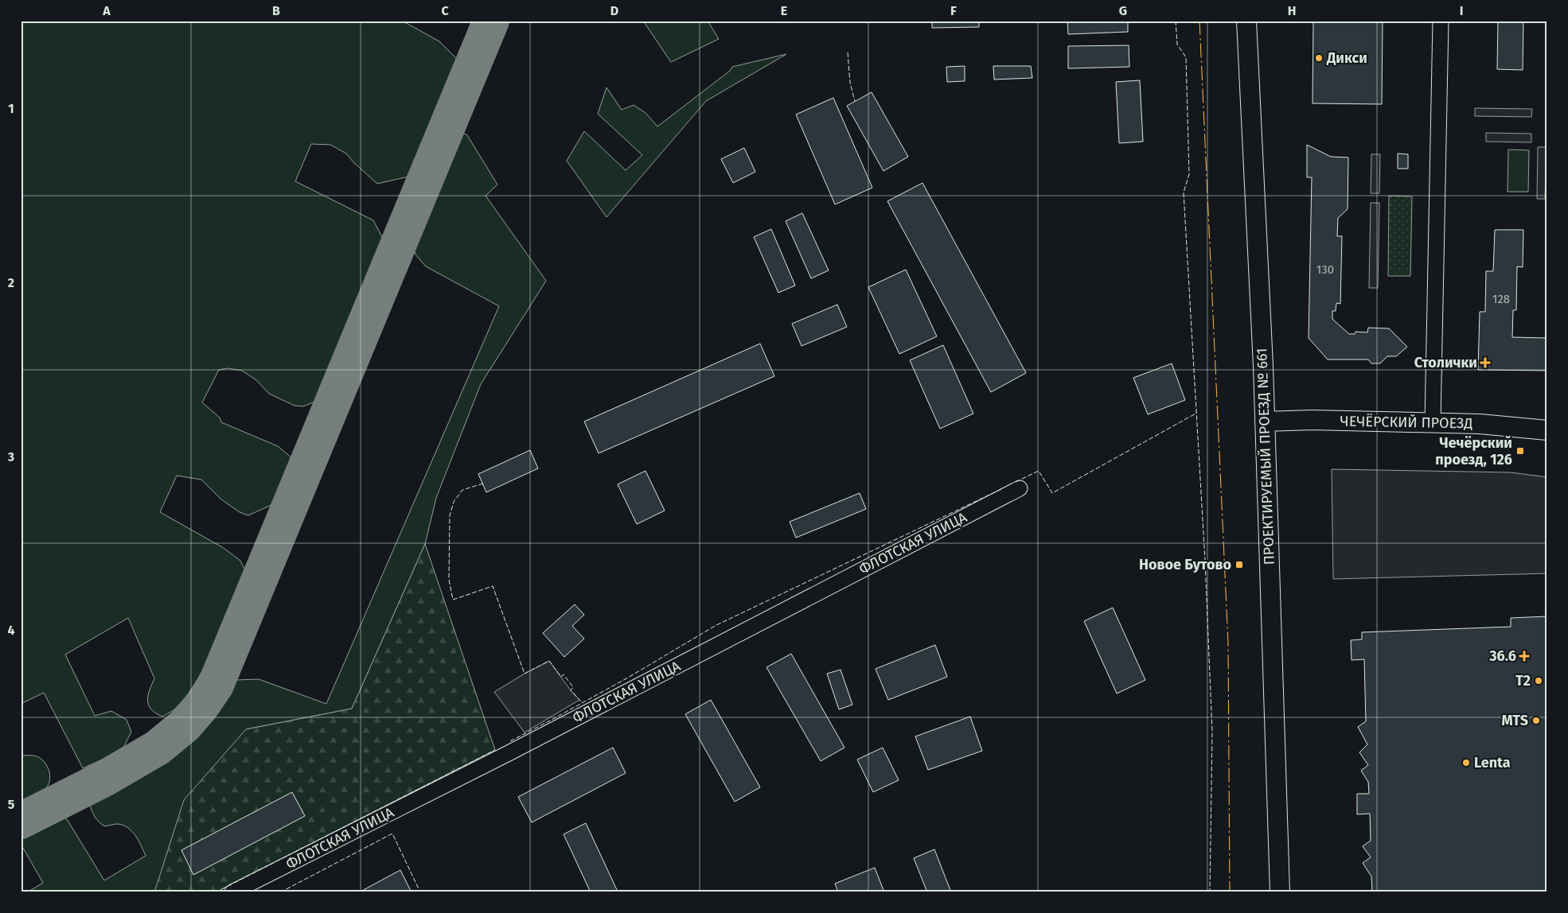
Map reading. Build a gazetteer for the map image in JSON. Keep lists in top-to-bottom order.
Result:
{
  "streets": {
    "main road": ["ЧЕЧЁРСКИЙ ПРОЕЗД", "ПРОЕКТИРУЕМЫЙ ПРОЕЗД № 661"],
    "street": ["ФЛОТСКАЯ УЛИЦА"]
  },
  "crossings": [
    ["ЧЕЧЁРСКИЙ ПРОЕЗД", "ПРОЕКТИРУЕМЫЙ ПРОЕЗД № 661"]
  ],
  "places": {
    "other": [
      "Дикси",
      "T2",
      "MTS",
      "Lenta"
    ],
    "health": ["Столички", "36.6"],
    "transit": ["Чечёрский проезд, 126", "Новое Бутово"]
  },
  "house_numbers": ["130", "128"],
  "grid": {
    "columns": [
      "A",
      "B",
      "C",
      "D",
      "E",
      "F",
      "G",
      "H",
      "I"
    ],
    "rows": [
      "1",
      "2",
      "3",
      "4",
      "5"
    ]
  }
}
